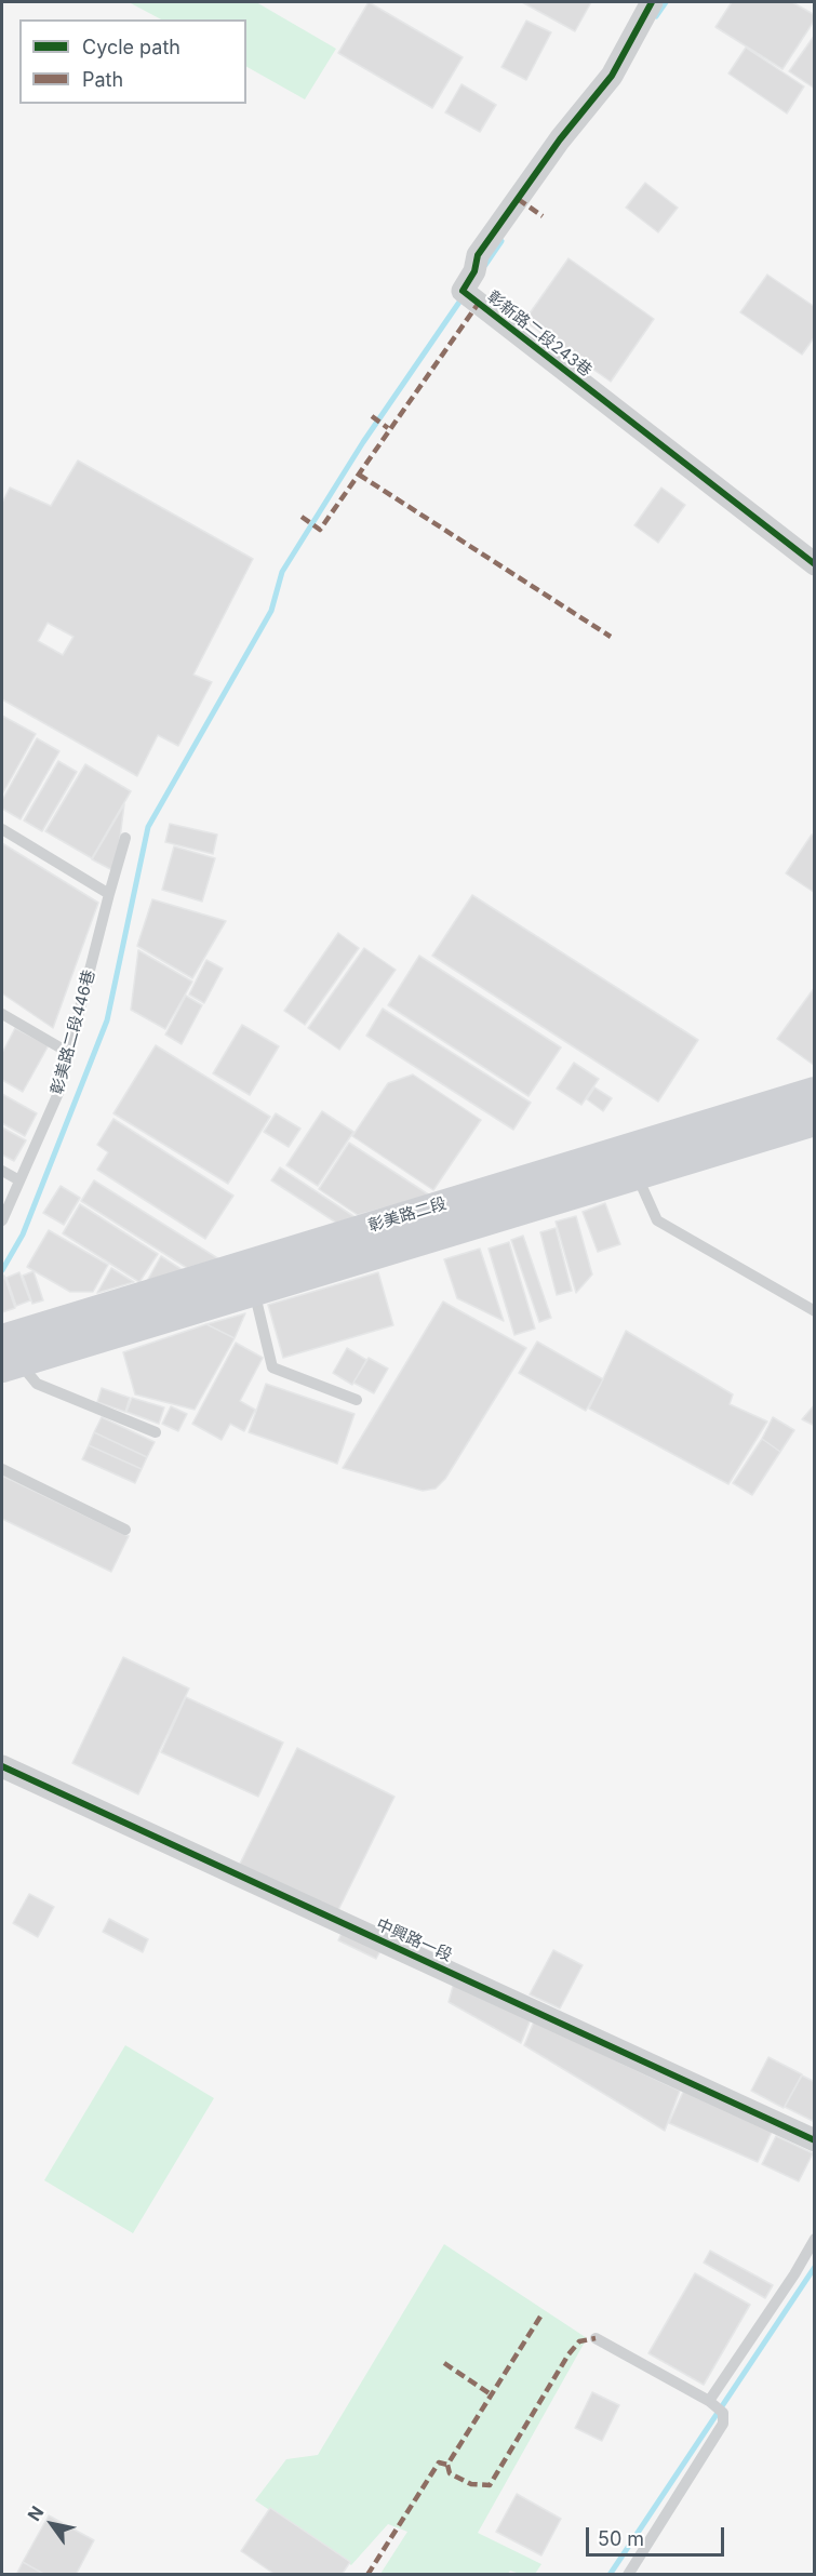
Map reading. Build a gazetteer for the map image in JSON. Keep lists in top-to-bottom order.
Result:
{
  "streets": {
    "main road": ["彰美路二段"],
    "street": ["彰新路二段243巷", "中興路一段"],
    "lane": ["彰美路二段446巷"]
  },
  "legend": ["Cycle path", "Path"],
  "scale_bar": "50 m",
  "north": "top left"
}
